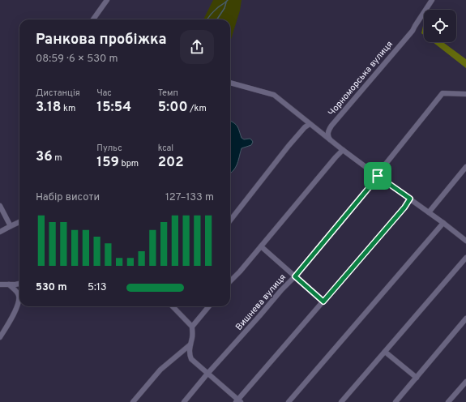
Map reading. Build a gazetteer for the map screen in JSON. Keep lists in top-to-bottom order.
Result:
{
  "streets": {
    "street": ["Чорноморська вулиця", "Вишнева вулиця"]
  },
  "page": {
    "heading": ["Ранкова пробіжка", "08:59 · 6 × 530 m"],
    "stats": [
      ["Дистанція", "3.18 km"],
      ["Час", "15:54"],
      ["Темп", "5:00 /km"],
      ["36 m"],
      ["Пульс", "159 bpm"],
      ["kcal", "202"]
    ],
    "chart": ["Набір висоти", "127–133 m"],
    "list": [
      {
        "name": "530 m",
        "note": "5:13"
      }
    ]
  }
}
